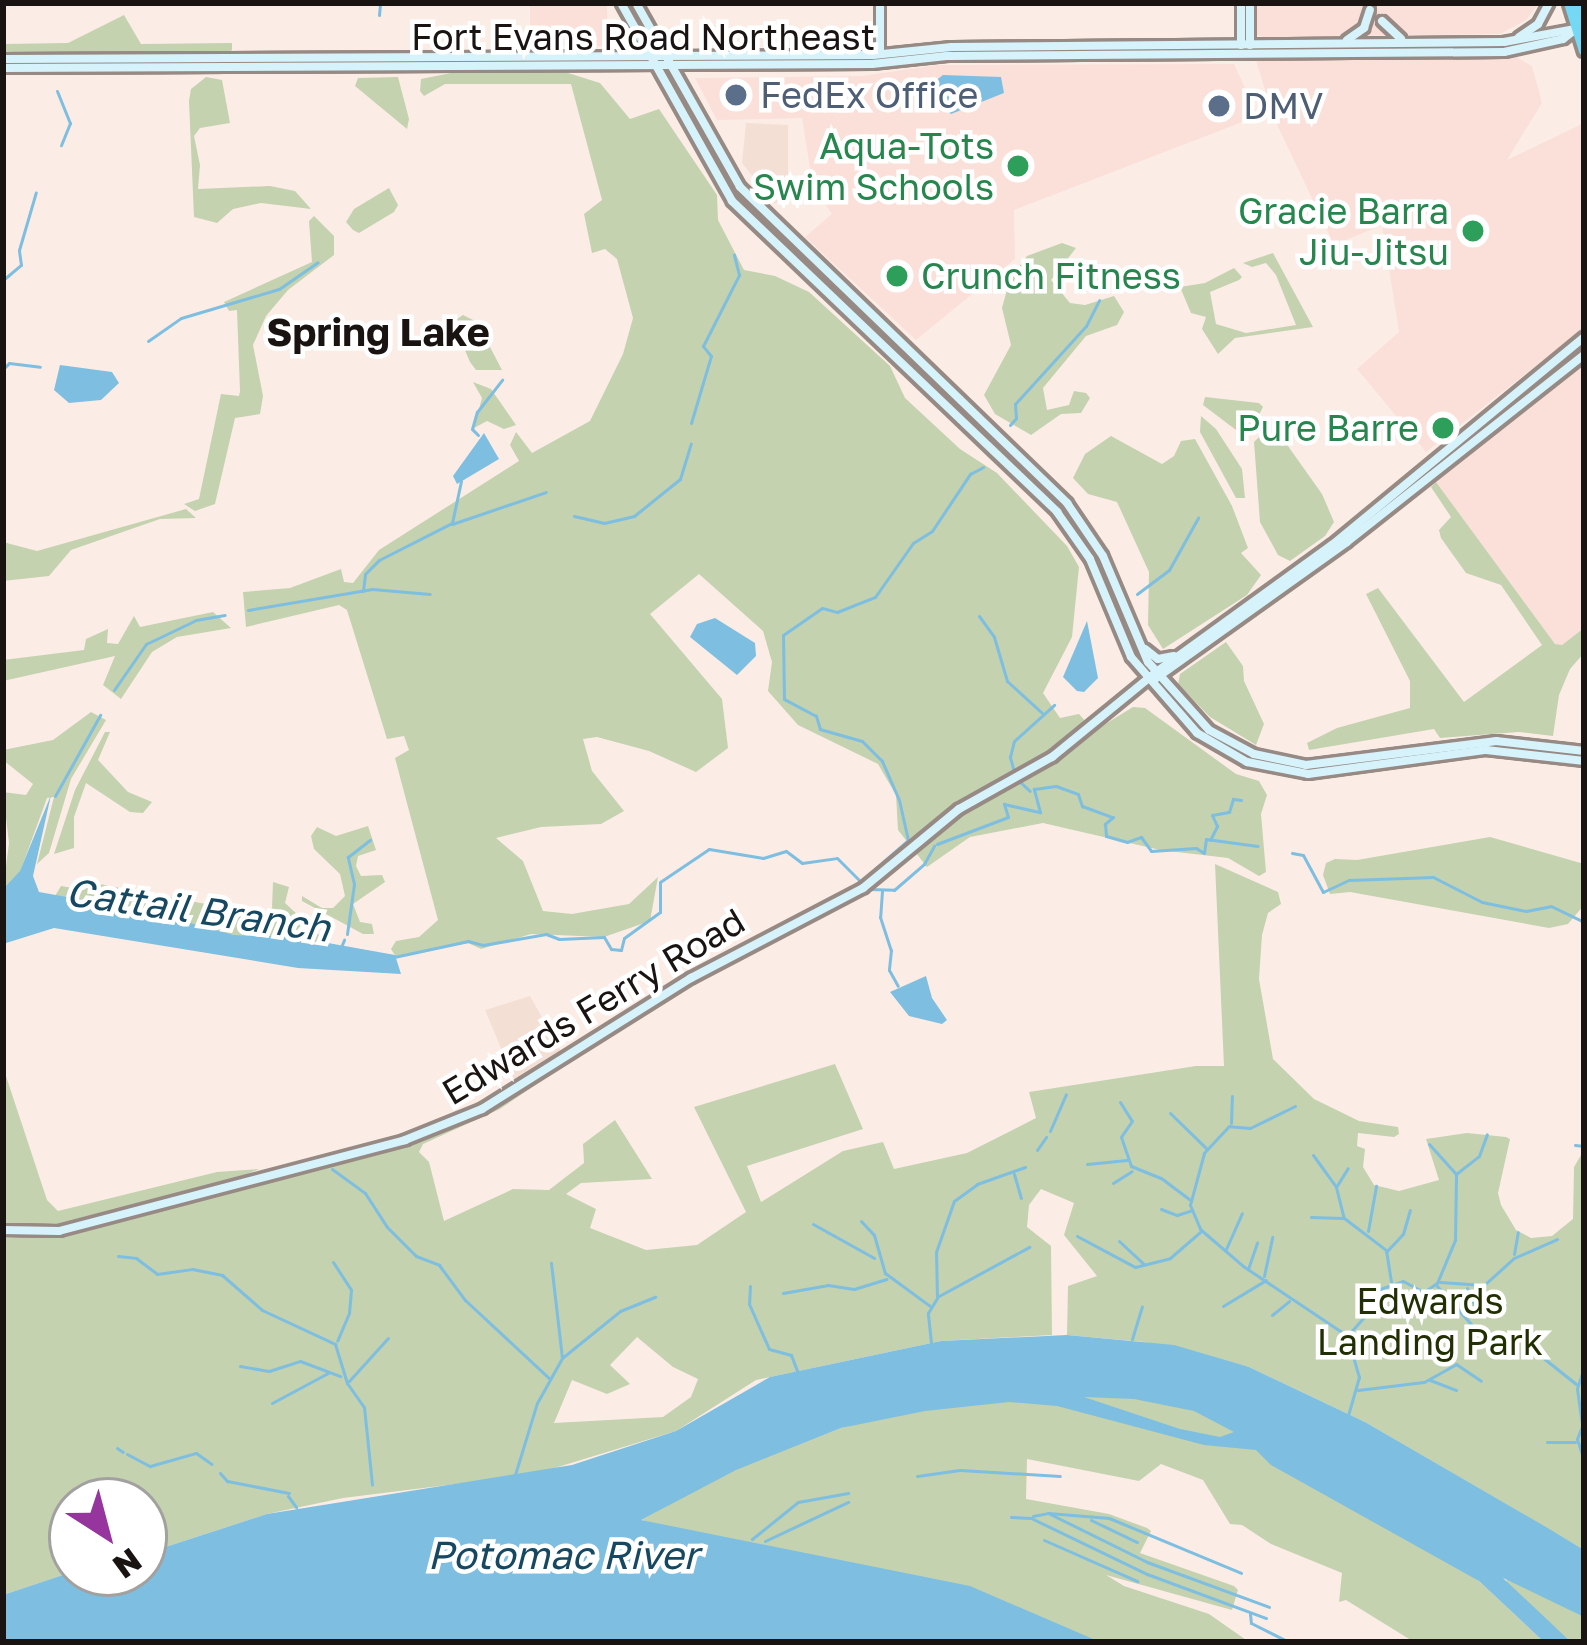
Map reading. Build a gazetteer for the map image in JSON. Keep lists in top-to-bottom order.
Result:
{
  "streets": {
    "main road": ["Fort Evans Road Northeast", "Edwards Ferry Road"]
  },
  "districts": ["Spring Lake"],
  "water": ["Cattail Branch", "Potomac River"],
  "parks": ["Edwards Landing Park"],
  "places": [
    "FedEx Office",
    "DMV",
    "Aqua-Tots Swim Schools",
    "Gracie Barra Jiu-Jitsu",
    "Crunch Fitness",
    "Pure Barre"
  ],
  "north": "bottom right"
}
